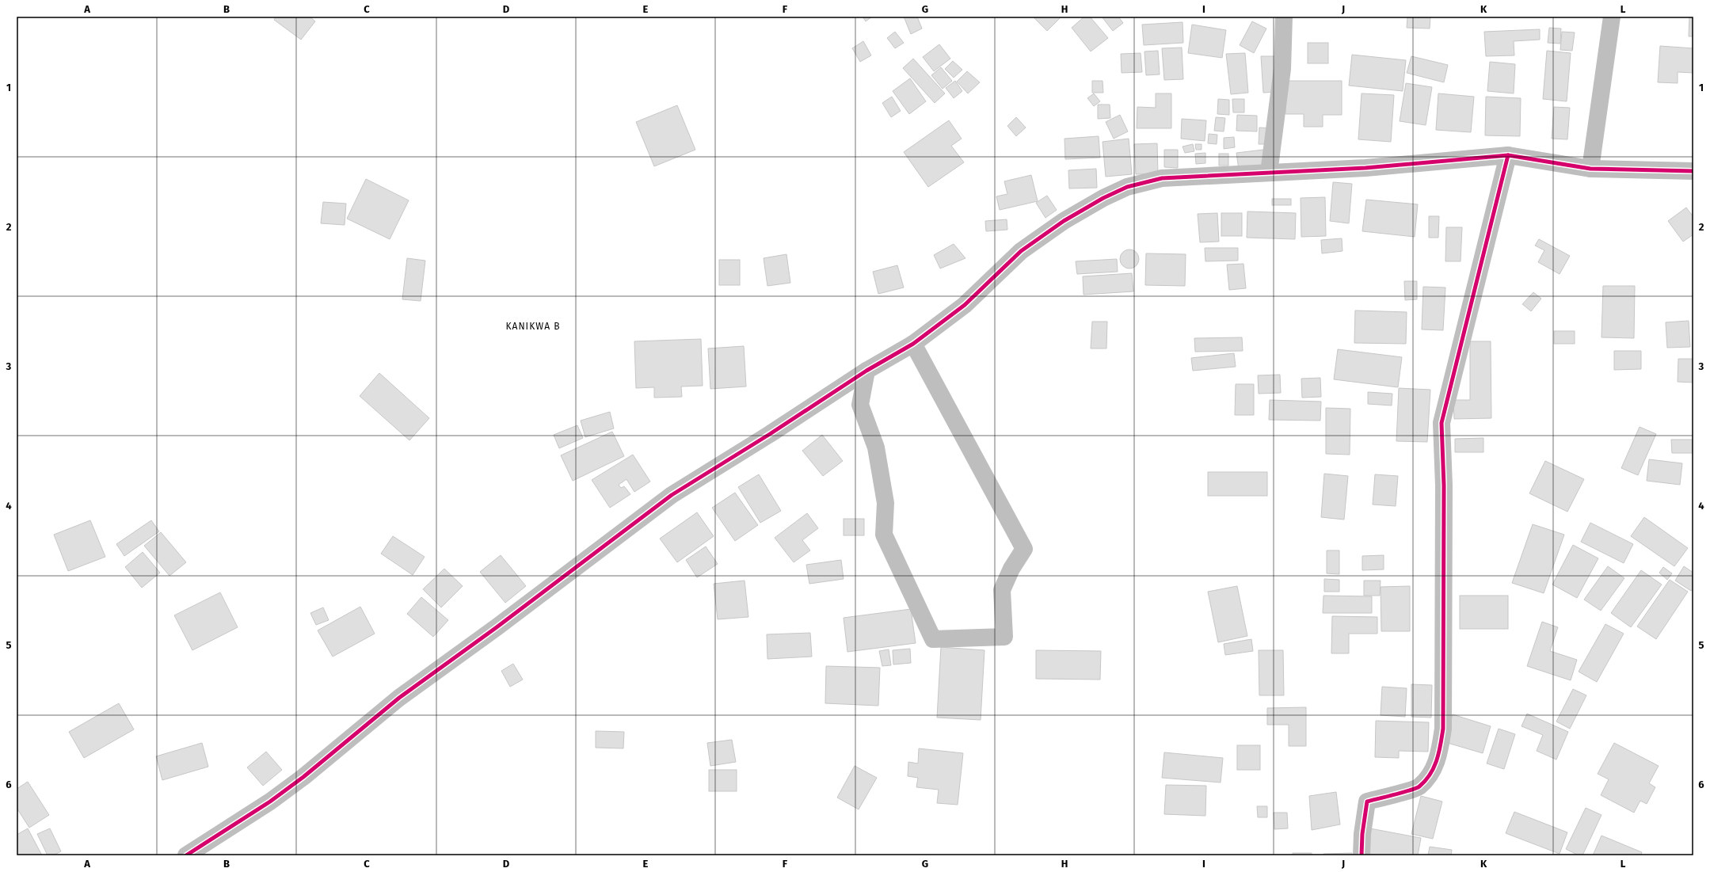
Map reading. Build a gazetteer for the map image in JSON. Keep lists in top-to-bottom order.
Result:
{
  "districts": ["KANIKWA B"],
  "grid": {
    "columns": [
      "A",
      "B",
      "C",
      "D",
      "E",
      "F",
      "G",
      "H",
      "I",
      "J",
      "K",
      "L"
    ],
    "rows": [
      "1",
      "2",
      "3",
      "4",
      "5",
      "6"
    ]
  }
}
